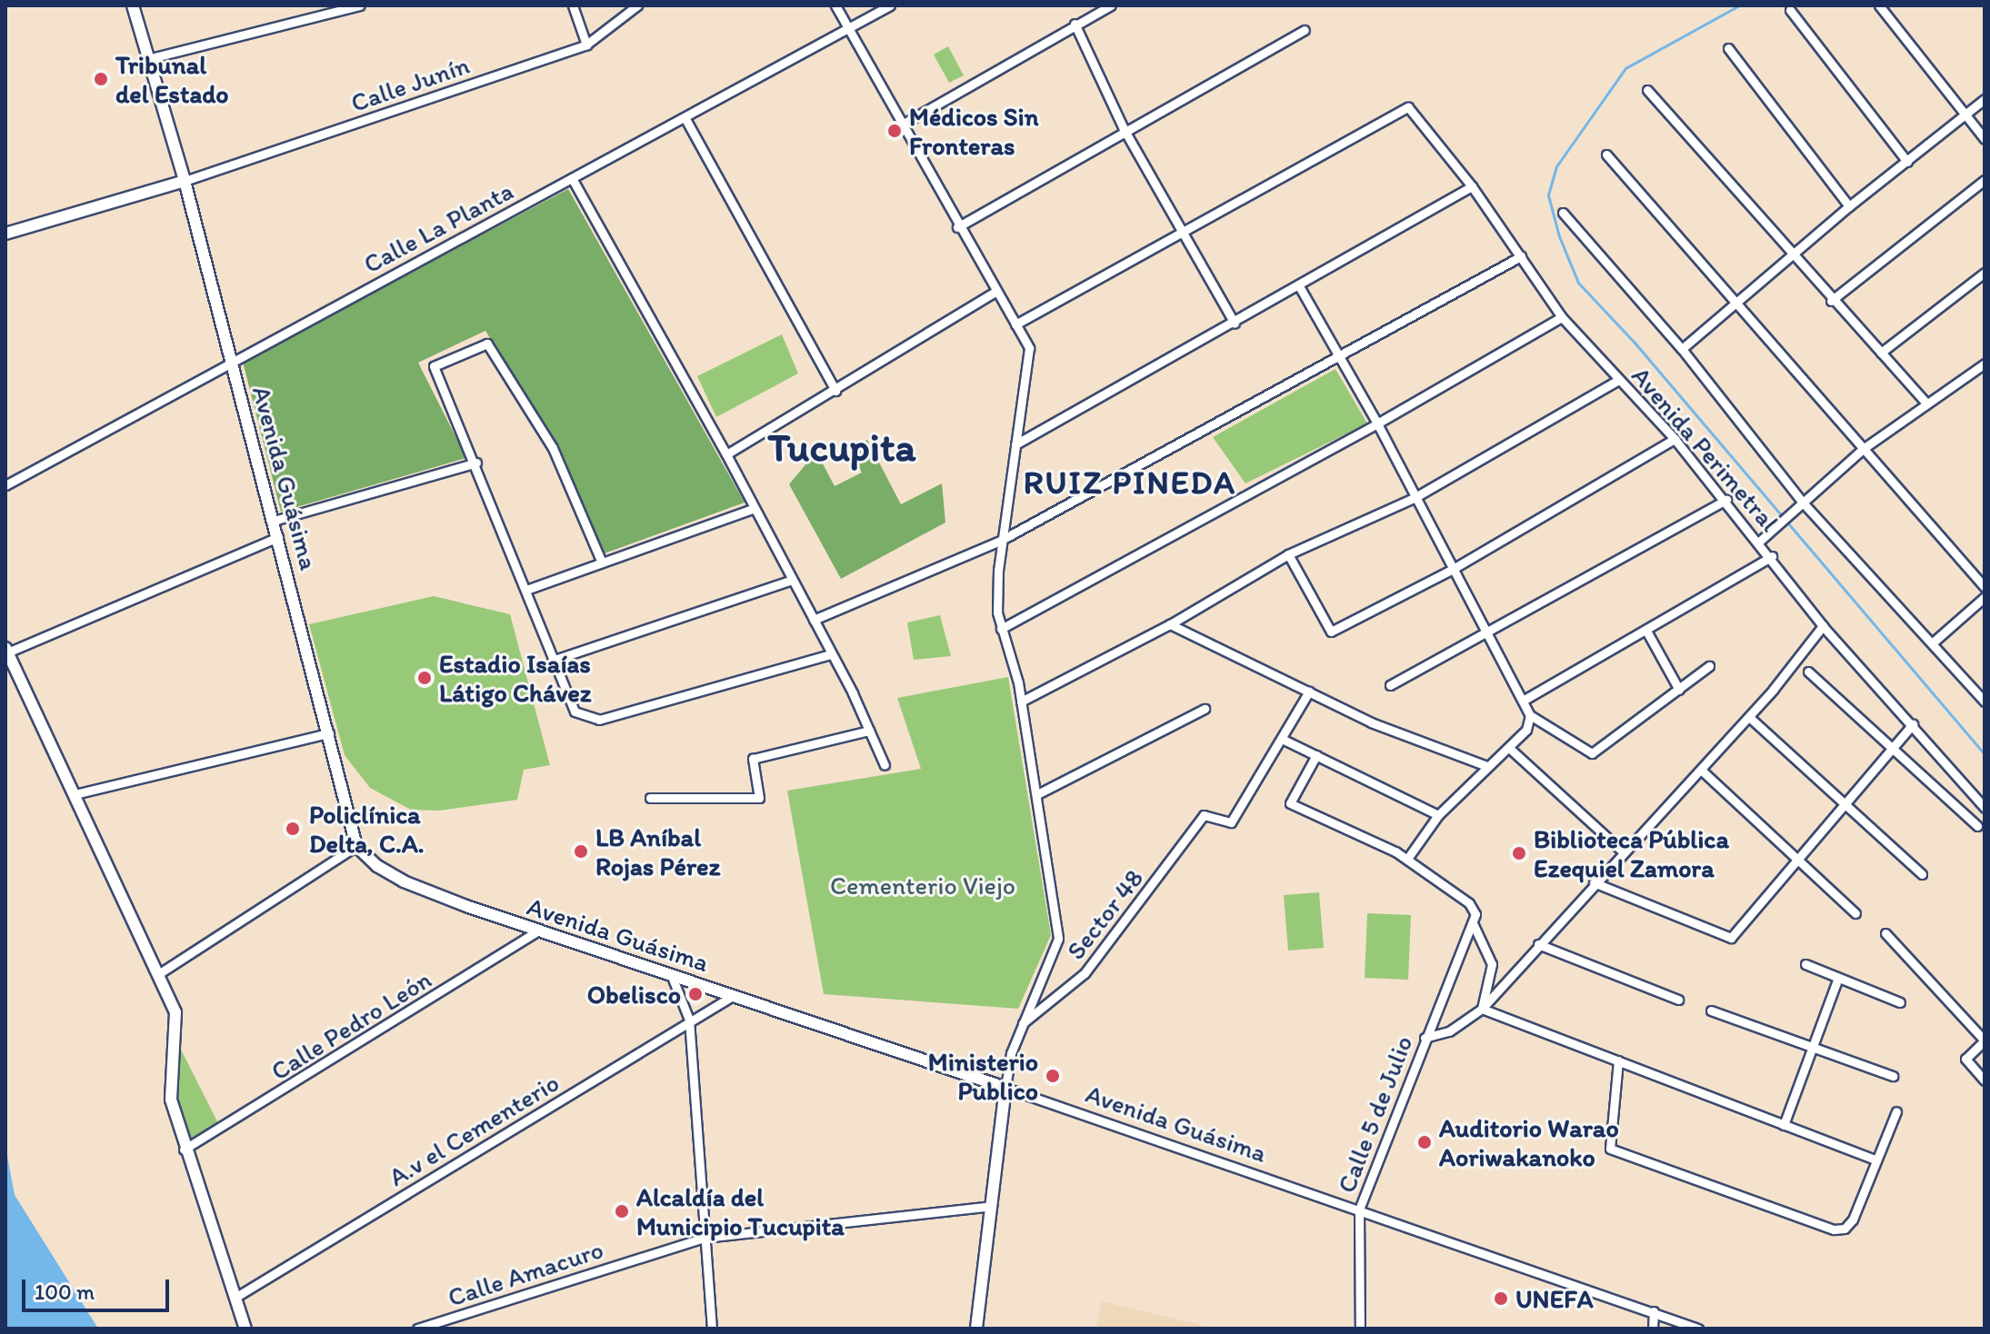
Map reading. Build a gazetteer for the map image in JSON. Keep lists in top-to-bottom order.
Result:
{
  "streets": {
    "main road": ["Avenida Guásima"],
    "street": [
      "Calle Junín",
      "Calle La Planta",
      "Avenida Perimetral",
      "Sector 48",
      "Calle Pedro León",
      "Calle 5 de Julio",
      "A.v el Cementerio",
      "Calle Amacuro"
    ]
  },
  "crossings": [
    ["Calle Junín", "Avenida Guásima"],
    ["Calle La Planta", "Avenida Guásima"],
    ["Avenida Guásima", "Calle Pedro León"],
    ["Avenida Guásima", "Calle 5 de Julio"],
    ["Avenida Guásima", "A.v el Cementerio"]
  ],
  "districts": ["Tucupita", "RUIZ PINEDA"],
  "parks": ["Cementerio Viejo"],
  "places": [
    "Tribunal del Estado",
    "Médicos Sin Fronteras",
    "Estadio Isaías Látigo Chávez",
    "Policlínica Delta, C.A.",
    "LB Aníbal Rojas Pérez",
    "Biblioteca Pública Ezequiel Zamora",
    "Obelisco",
    "Ministerio Publico",
    "Auditorio Warao Aoriwakanoko",
    "Alcaldía del Municipio Tucupita",
    "UNEFA"
  ],
  "scale_bar": "100 m"
}
